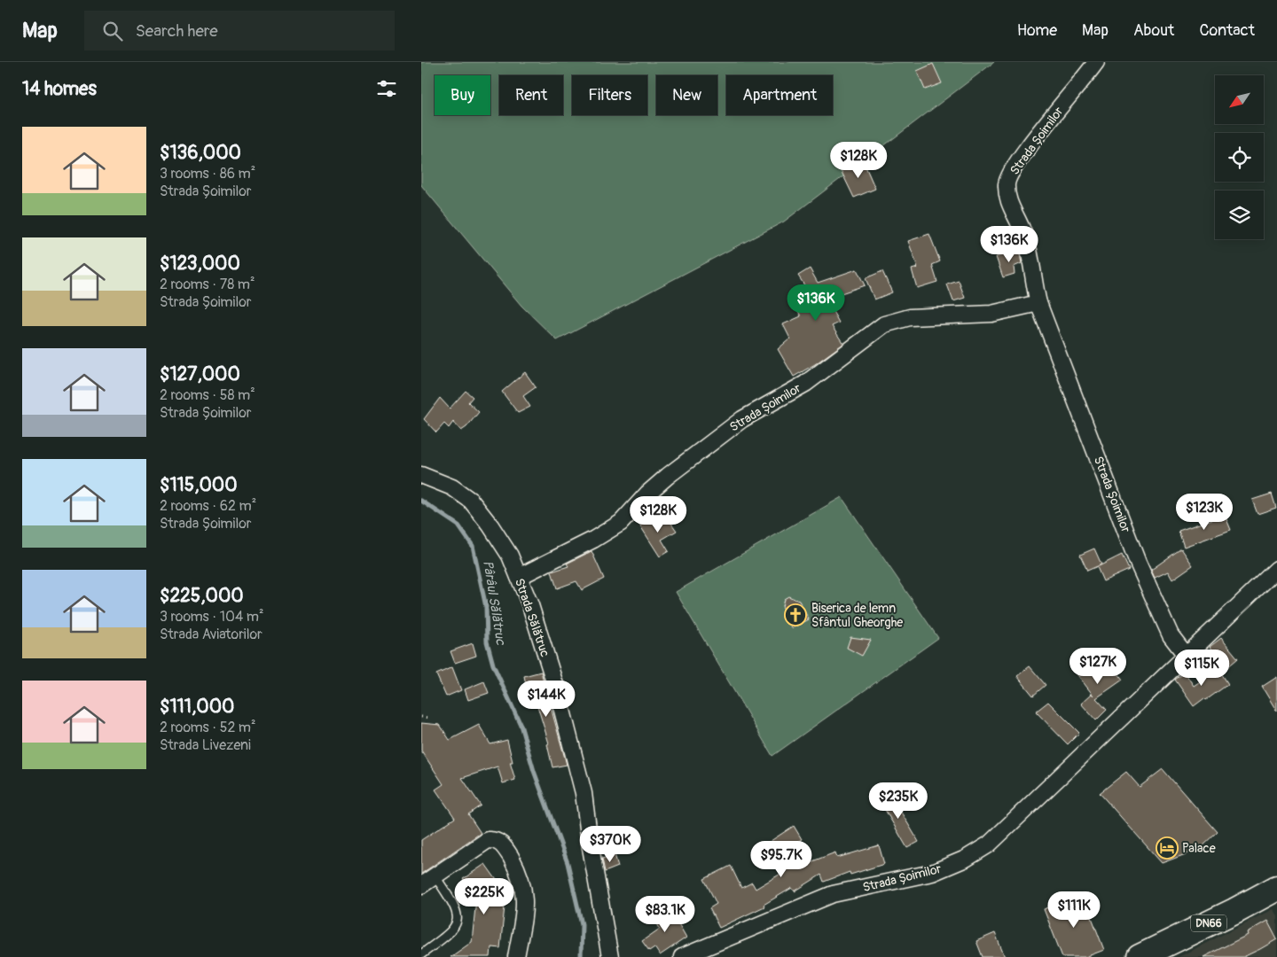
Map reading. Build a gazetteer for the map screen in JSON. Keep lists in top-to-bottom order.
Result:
{
  "streets": {
    "main road": ["DN66"],
    "street": ["Strada Șoimilor", "Strada Sălătruc"]
  },
  "crossings": [
    ["Strada Șoimilor", "Strada Sălătruc"]
  ],
  "water": ["Pârâul Sălătruc"],
  "places": {
    "church": ["Biserica de lemn Sfântul Gheorghe"],
    "hotel": ["Palace"]
  },
  "north": "bottom left",
  "page": {
    "header": "Map",
    "search": "Search here",
    "nav": [
      "Home",
      "Map",
      "About",
      "Contact"
    ],
    "heading": "14 homes",
    "chip": [
      "Buy",
      "Rent",
      "Filters",
      "New",
      "Apartment"
    ],
    "list": [
      {
        "name": "$136,000",
        "note": "3 rooms · 86 m² · Strada Șoimilor"
      },
      {
        "name": "$123,000",
        "note": "2 rooms · 78 m² · Strada Șoimilor"
      },
      {
        "name": "$127,000",
        "note": "2 rooms · 58 m² · Strada Șoimilor"
      },
      {
        "name": "$115,000",
        "note": "2 rooms · 62 m² · Strada Șoimilor"
      },
      {
        "name": "$225,000",
        "note": "3 rooms · 104 m² · Strada Aviatorilor"
      },
      {
        "name": "$111,000",
        "note": "2 rooms · 52 m² · Strada Livezeni"
      }
    ],
    "price": [
      "$128K",
      "$136K",
      "$136K",
      "$123K",
      "$128K",
      "$127K",
      "$115K",
      "$144K",
      "$235K",
      "$370K",
      "$95.7K",
      "$225K",
      "$111K",
      "$83.1K"
    ]
  }
}
